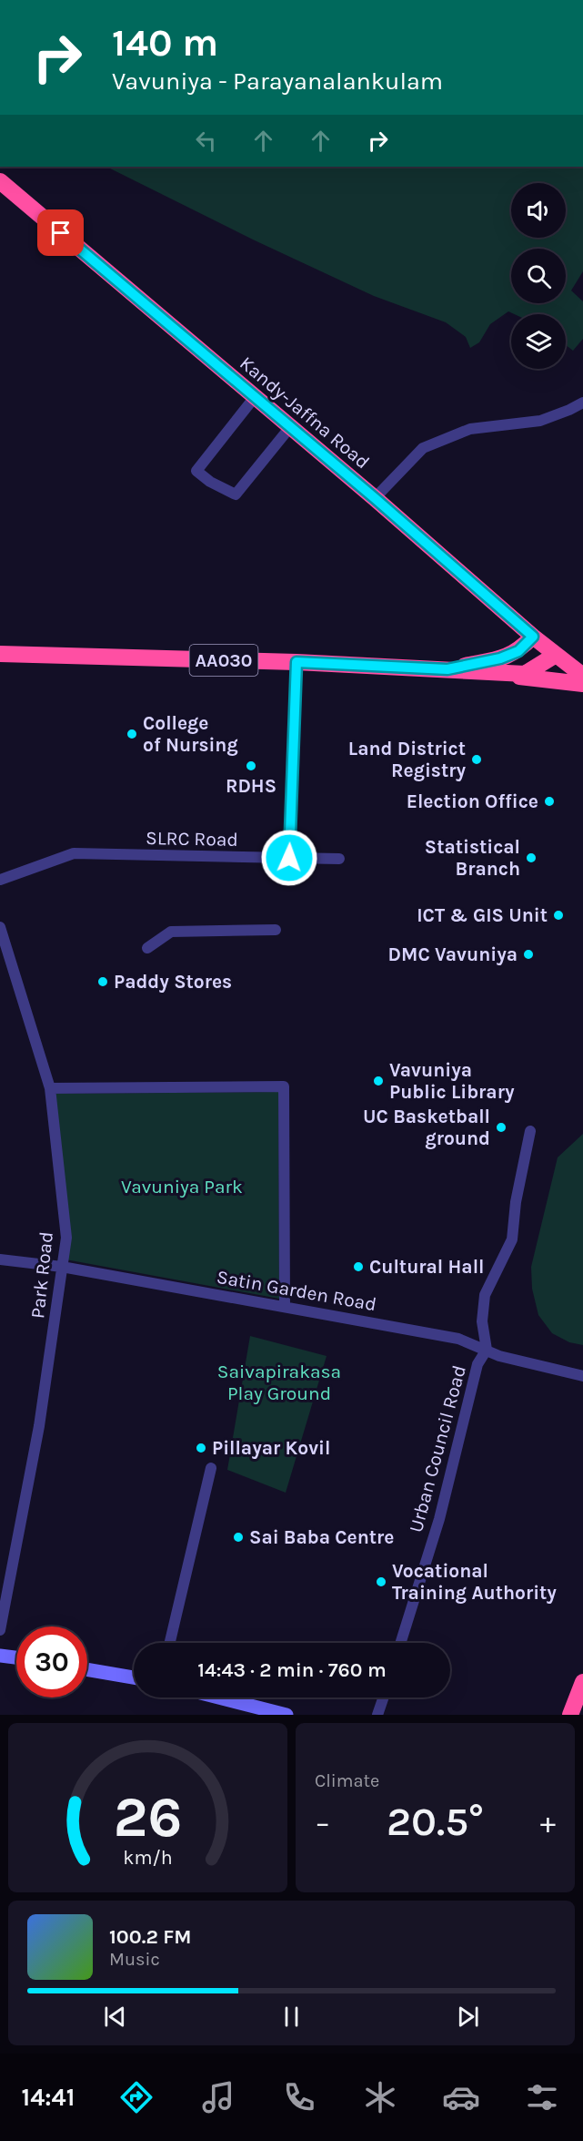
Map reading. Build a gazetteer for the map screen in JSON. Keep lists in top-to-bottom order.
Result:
{
  "streets": {
    "highway": ["Kandy-Jaffna Road", "AA030"],
    "street": [
      "SLRC Road",
      "Park Road",
      "Satin Garden Road",
      "Urban Council Road"
    ]
  },
  "crossings": [
    ["Kandy-Jaffna Road", "AA030"],
    ["Park Road", "Satin Garden Road"],
    ["Satin Garden Road", "Urban Council Road"]
  ],
  "parks": ["Vavuniya Park", "Saivapirakasa Play Ground"],
  "places": [
    "College of Nursing",
    "Land District Registry",
    "RDHS",
    "Election Office",
    "Statistical Branch",
    "ICT & GIS Unit",
    "DMC Vavuniya",
    "Paddy Stores",
    "Vavuniya Public Library",
    "UC Basketball ground",
    "Cultural Hall",
    "Pillayar Kovil",
    "Sai Baba Centre",
    "Vocational Training Authority"
  ],
  "page": {
    "turn": ["140 m", "Vavuniya - Parayanalankulam"],
    "limit": "30",
    "trip": "14:43 · 2 min · 760 m",
    "tile": "Climate",
    "heat": ["−", "20.5°", "+"],
    "song": ["100.2 FM", "Music"],
    "tabs": "14:41",
    "gauge": ["26", "km/h"]
  }
}
